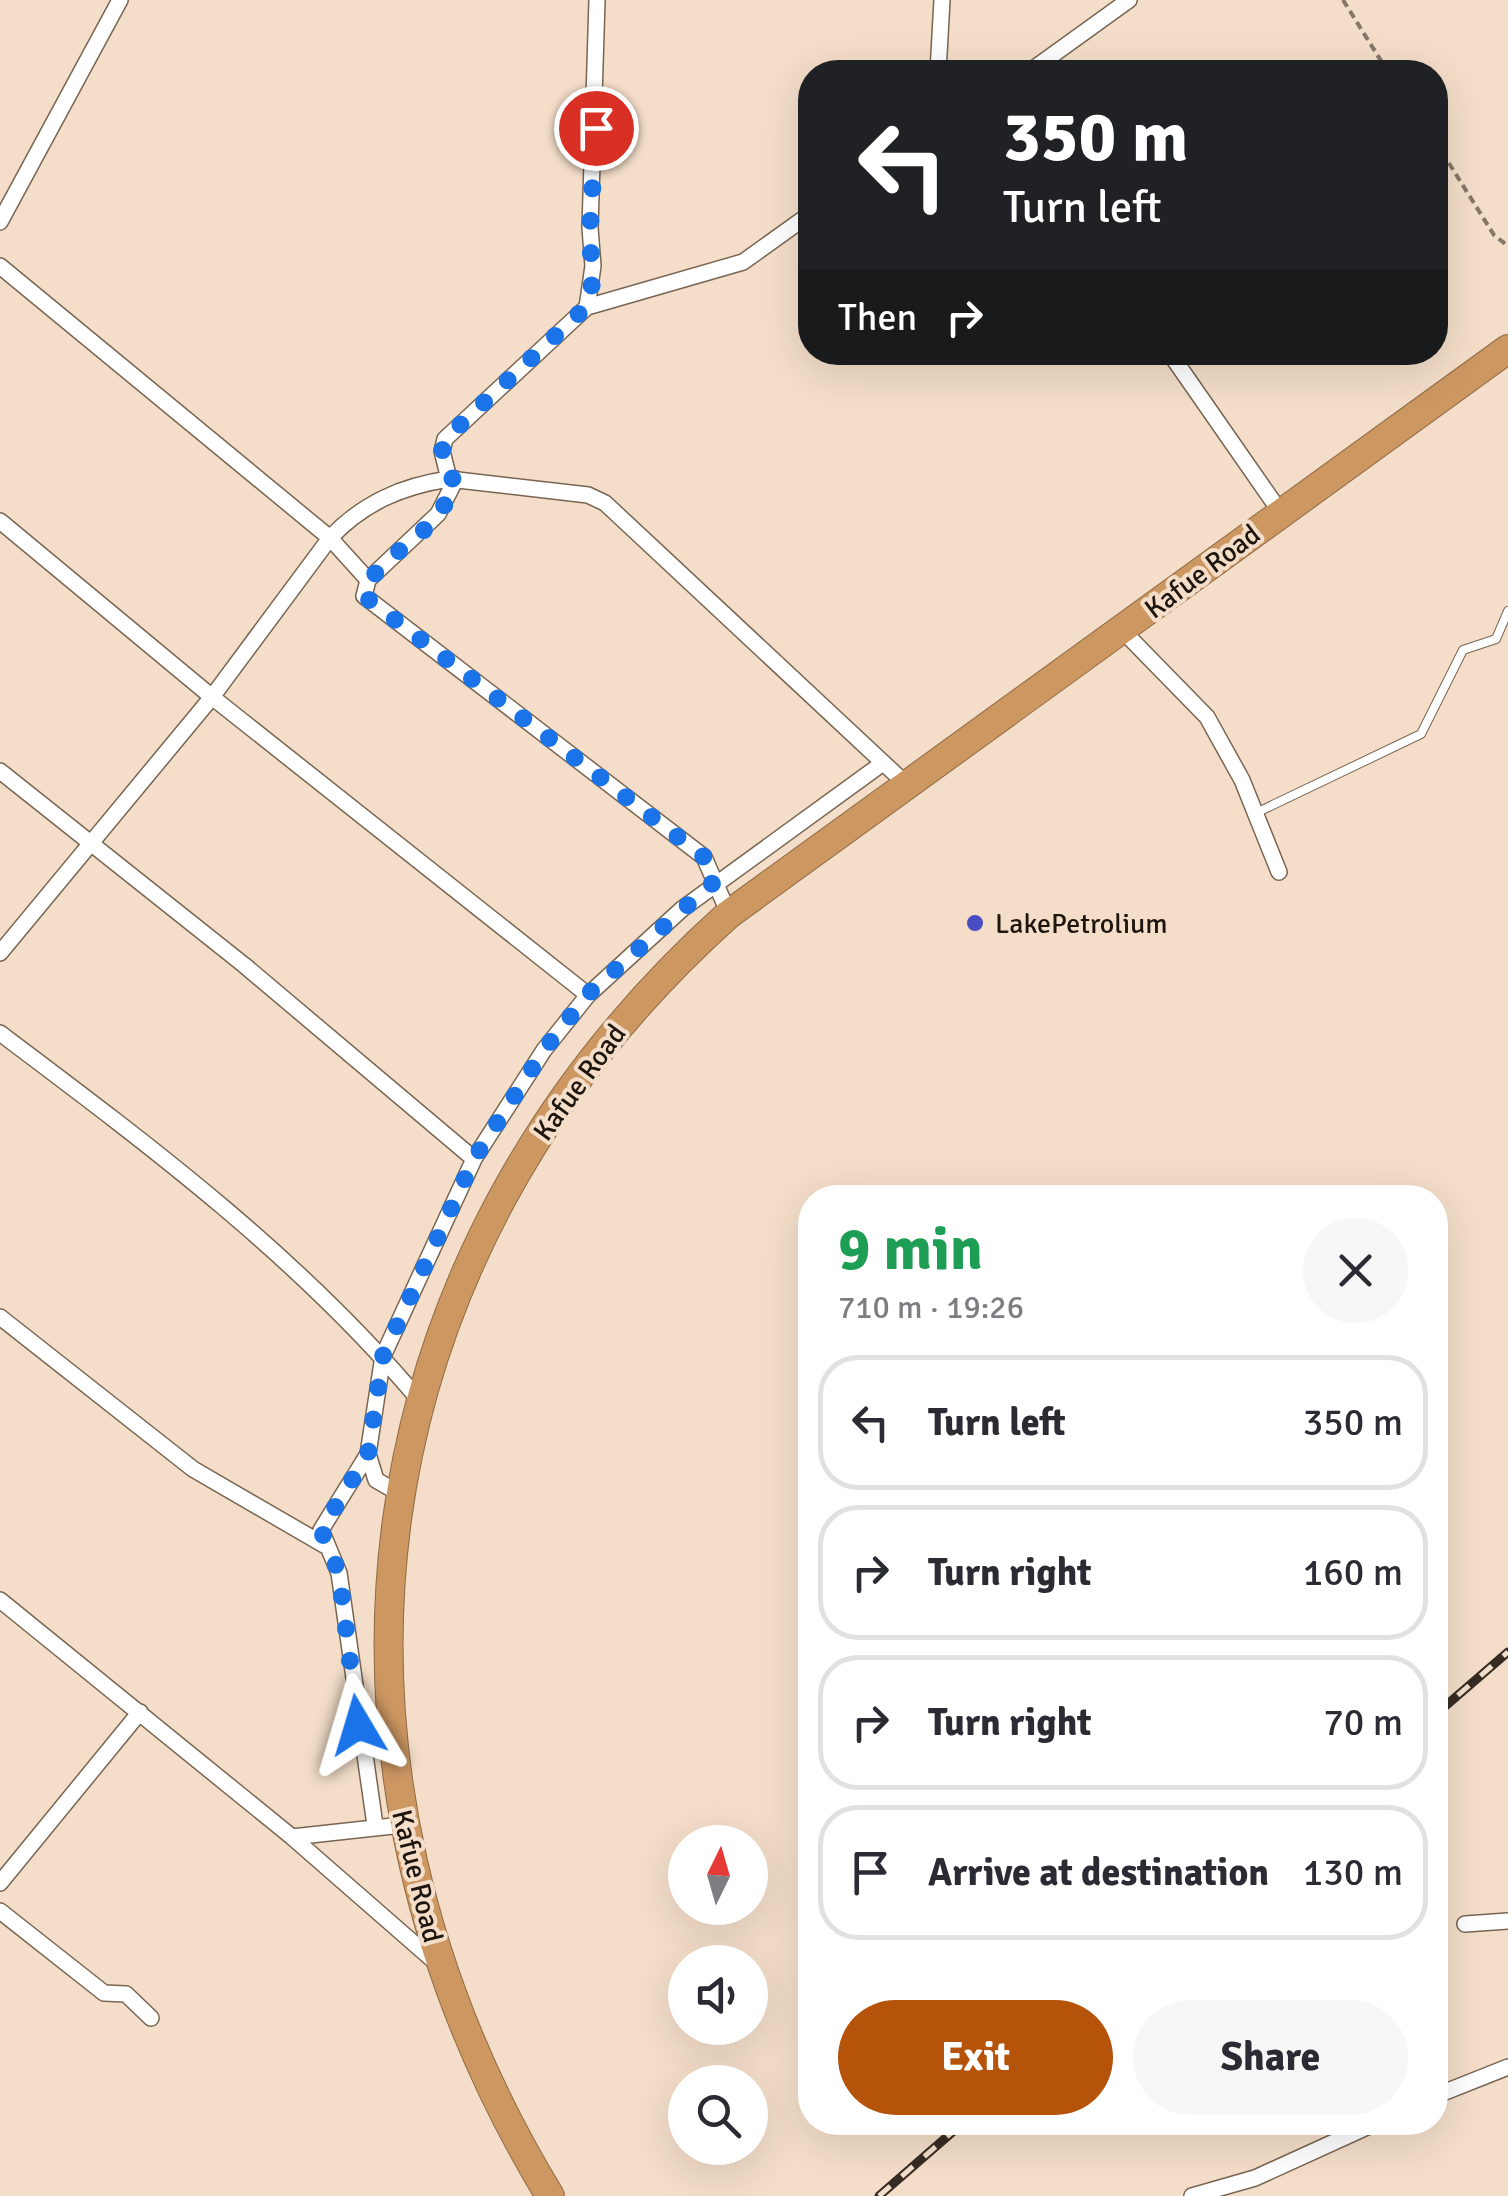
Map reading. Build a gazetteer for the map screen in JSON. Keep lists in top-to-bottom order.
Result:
{
  "streets": {
    "highway": ["Kafue Road"]
  },
  "places": ["LakePetrolium"],
  "north": "top",
  "page": {
    "turn": ["350 m", "Turn left"],
    "then": "Then",
    "heading": ["9 min", "710 m · 19:26"],
    "list": [
      {
        "name": "Turn left",
        "value": "350 m"
      },
      {
        "name": "Turn right",
        "value": "160 m"
      },
      {
        "name": "Turn right",
        "value": "70 m"
      },
      {
        "name": "Arrive at destination",
        "value": "130 m"
      }
    ],
    "buttons": ["Exit", "Share"]
  }
}
